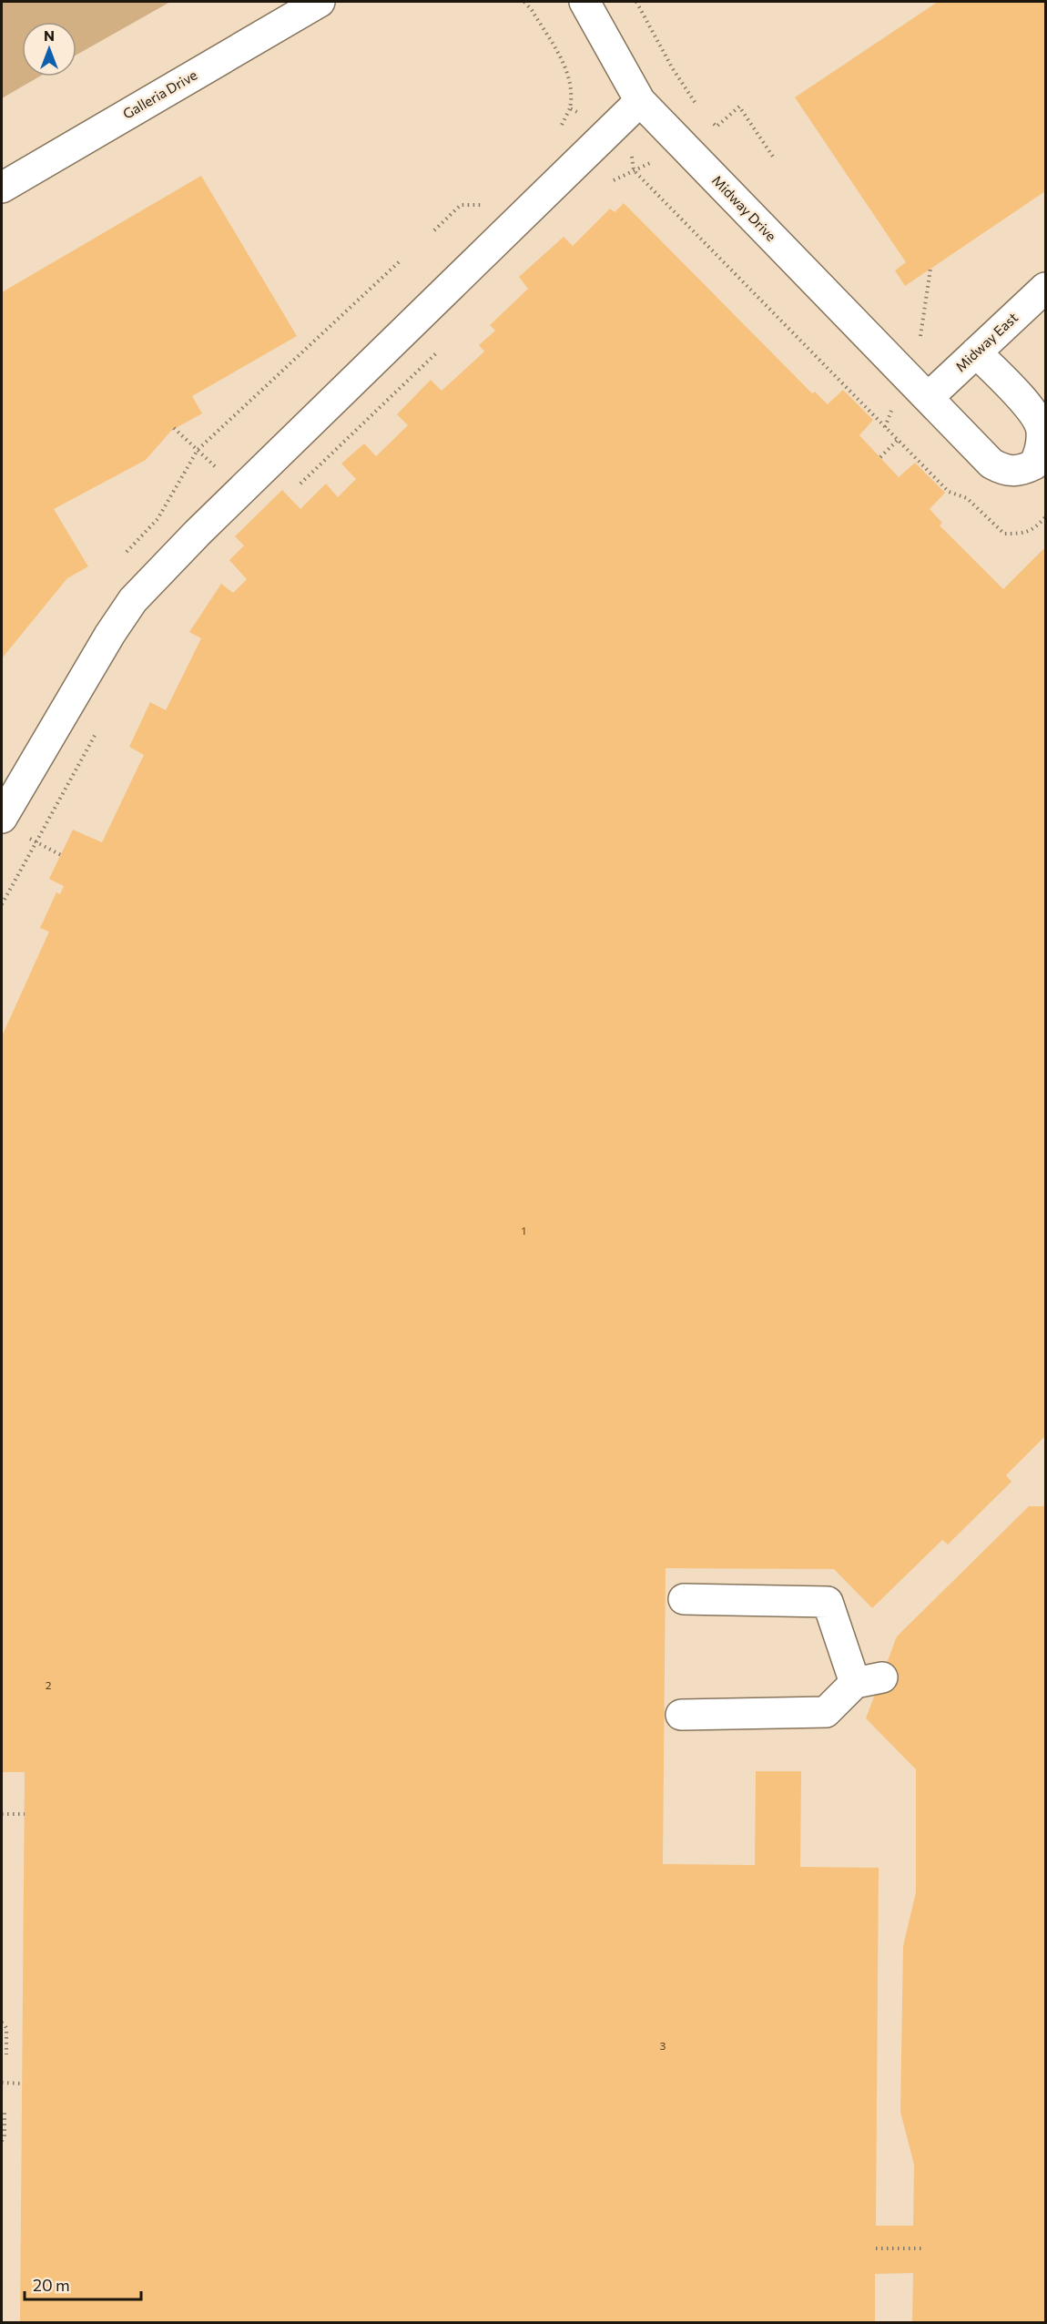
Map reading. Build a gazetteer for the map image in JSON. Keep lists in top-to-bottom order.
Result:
{
  "streets": {
    "street": ["Galleria Drive", "Midway Drive", "Midway East"]
  },
  "crossings": [
    ["Midway Drive", "Midway East"]
  ],
  "house_numbers": ["1", "2", "3"],
  "scale_bar": "20 m",
  "north": "top"
}
